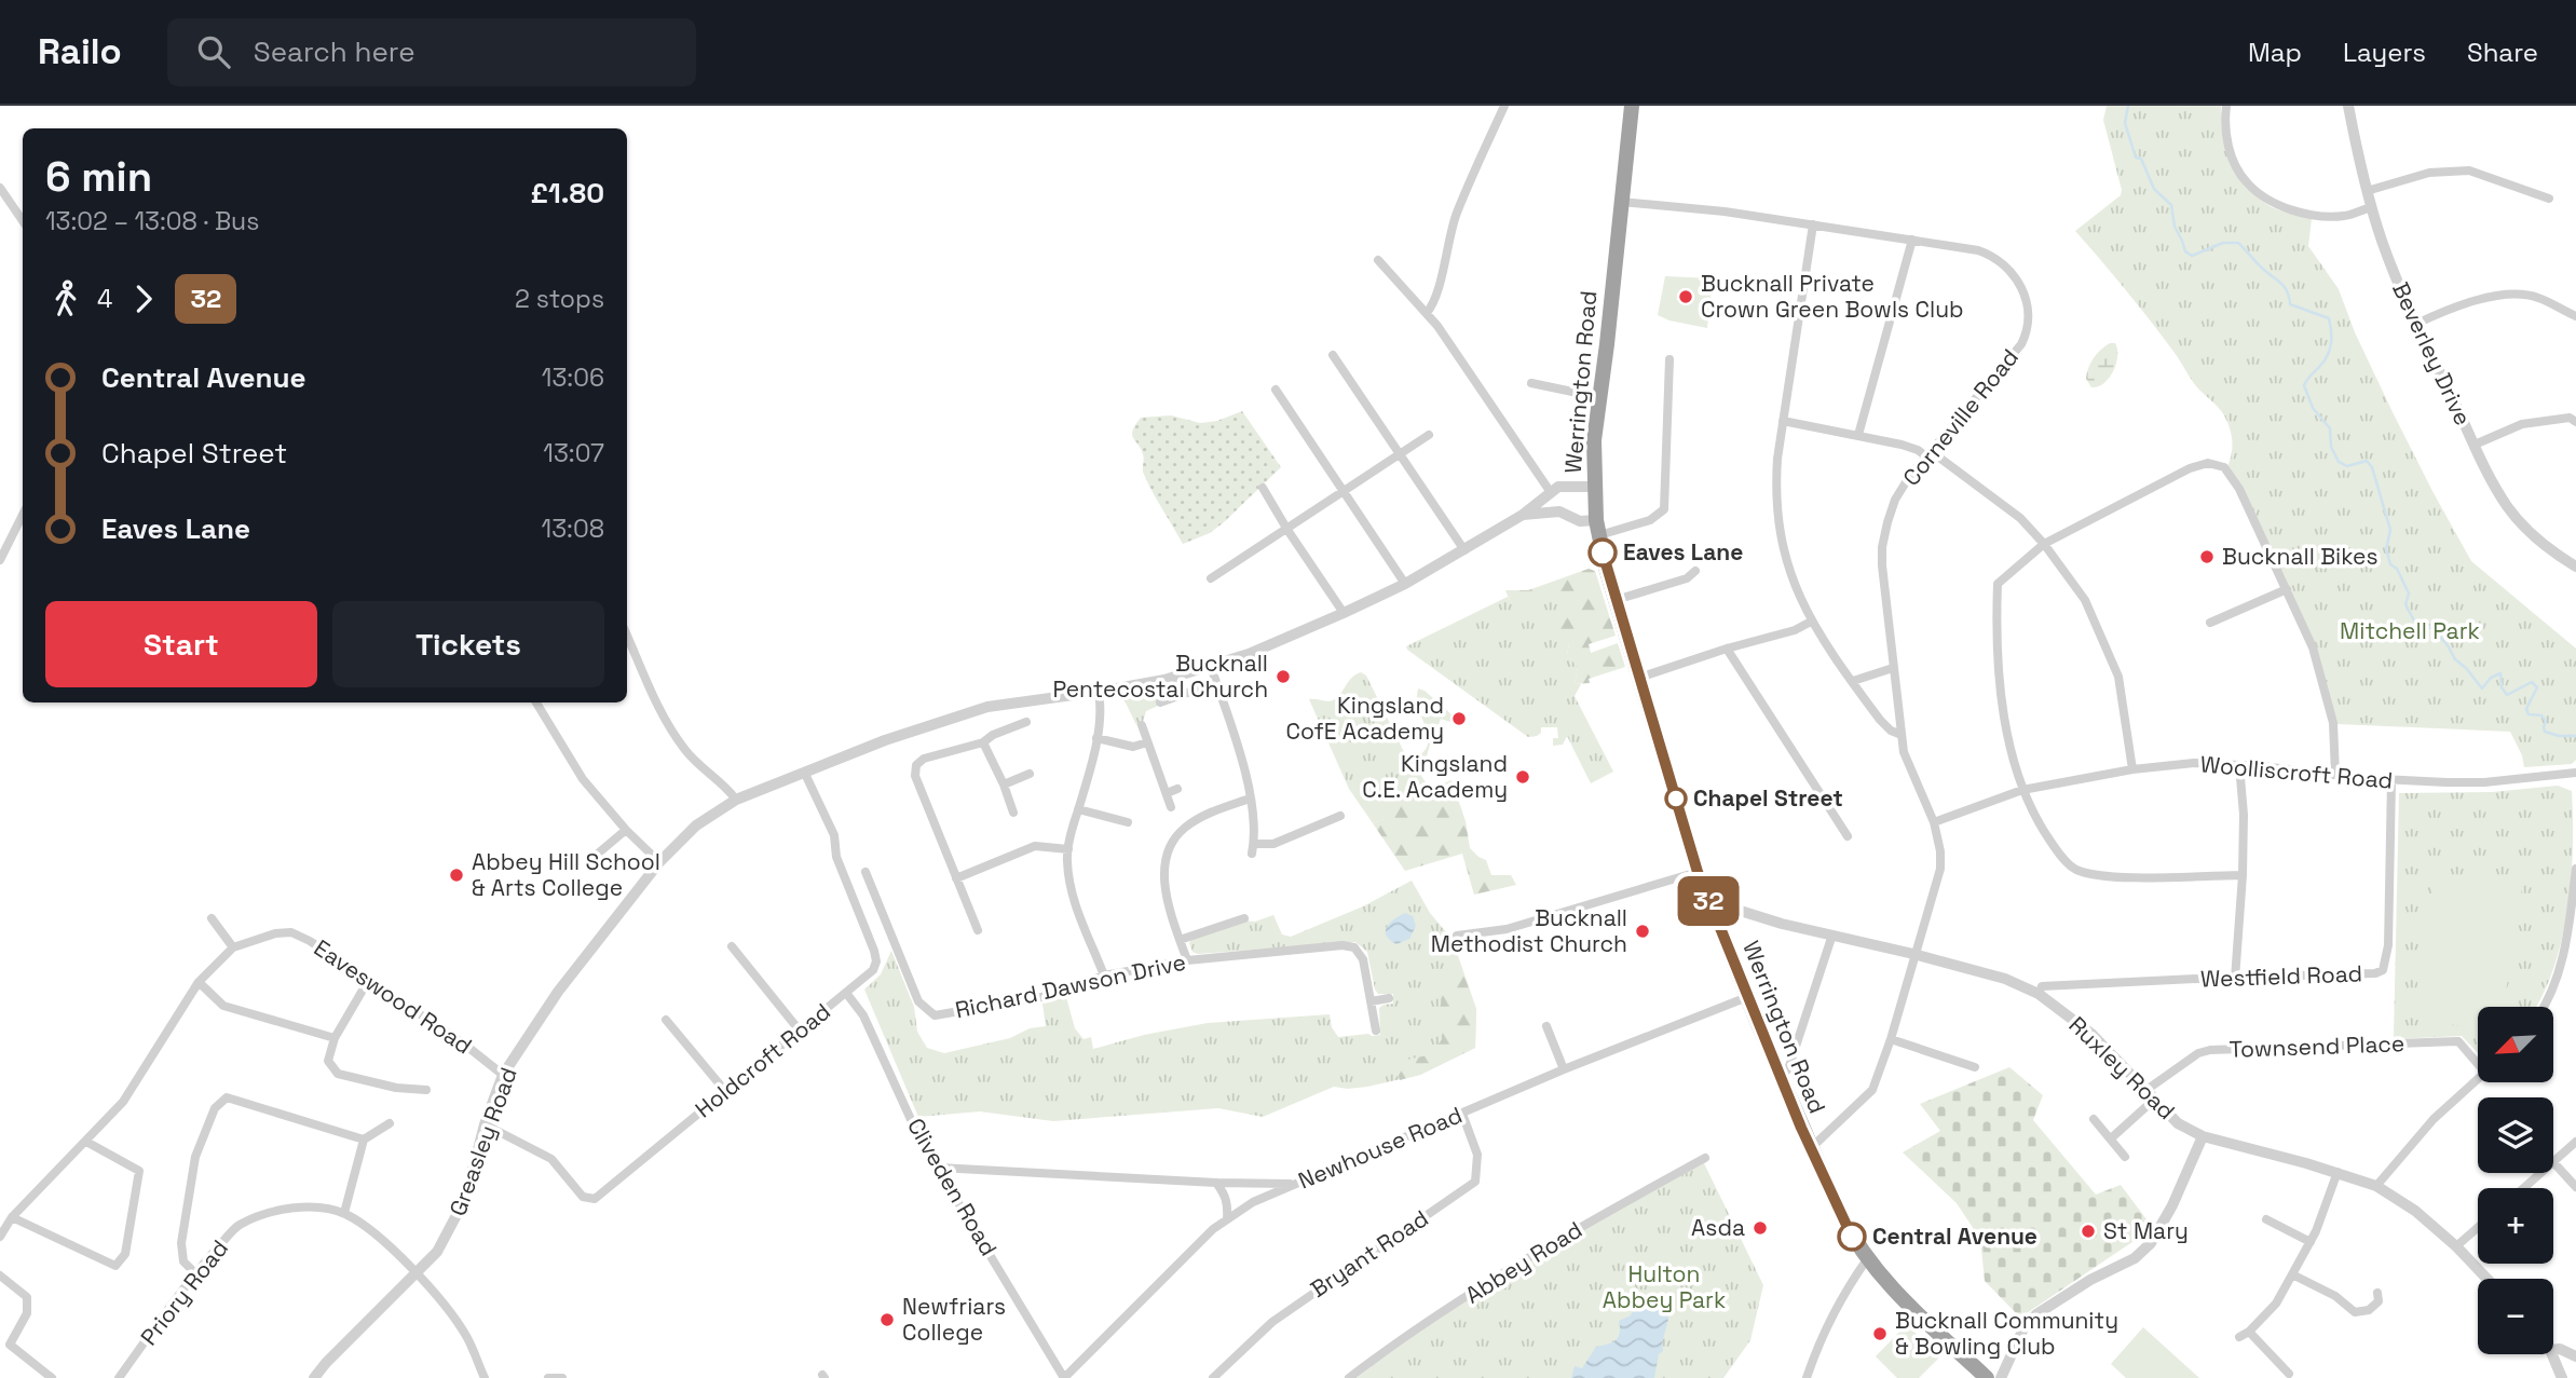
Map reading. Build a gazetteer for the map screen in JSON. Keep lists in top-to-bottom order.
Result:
{
  "streets": {
    "highway": ["Werrington Road"],
    "street": [
      "Beverley Drive",
      "Corneville Road",
      "Woolliscroft Road",
      "Westfield Road",
      "Richard Dawson Drive",
      "Eaveswood Road",
      "Townsend Place",
      "Holdcroft Road",
      "Ruxley Road",
      "Greasley Road",
      "Newhouse Road",
      "Cliveden Road",
      "Bryant Road",
      "Abbey Road",
      "Priory Road"
    ]
  },
  "crossings": [
    ["Werrington Road", "Corneville Road"],
    ["Werrington Road", "Ruxley Road"],
    ["Werrington Road", "Newhouse Road"],
    ["Corneville Road", "Woolliscroft Road"],
    ["Corneville Road", "Ruxley Road"],
    ["Woolliscroft Road", "Westfield Road"],
    ["Westfield Road", "Ruxley Road"],
    ["Eaveswood Road", "Greasley Road"],
    ["Townsend Place", "Ruxley Road"],
    ["Holdcroft Road", "Greasley Road"],
    ["Holdcroft Road", "Cliveden Road"],
    ["Greasley Road", "Priory Road"],
    ["Newhouse Road", "Cliveden Road"],
    ["Newhouse Road", "Bryant Road"]
  ],
  "parks": ["Mitchell Park", "Hulton Abbey Park"],
  "places": [
    "Bucknall Private Crown Green Bowls Club",
    "Eaves Lane",
    "Bucknall Bikes",
    "Bucknall Pentecostal Church",
    "Kingsland CofE Academy",
    "Kingsland C.E. Academy",
    "Chapel Street",
    "Abbey Hill School & Arts College",
    "Bucknall Methodist Church",
    "Asda",
    "St Mary",
    "Central Avenue",
    "Newfriars College",
    "Bucknall Community & Bowling Club"
  ],
  "lines": ["bus line 32"],
  "north": "bottom left",
  "page": {
    "header": "Railo",
    "search": "Search here",
    "nav": ["Map", "Layers", "Share"],
    "on_map": "32",
    "heading": ["6 min", "13:02 – 13:08 · Bus", "£1.80"],
    "legs": ["4", "32", "2 stops"],
    "list": [
      {
        "name": "Central Avenue",
        "value": "13:06"
      },
      {
        "name": "Chapel Street",
        "value": "13:07"
      },
      {
        "name": "Eaves Lane",
        "value": "13:08"
      }
    ],
    "buttons": ["Start", "Tickets"],
    "map_buttons": ["+", "−"]
  }
}
